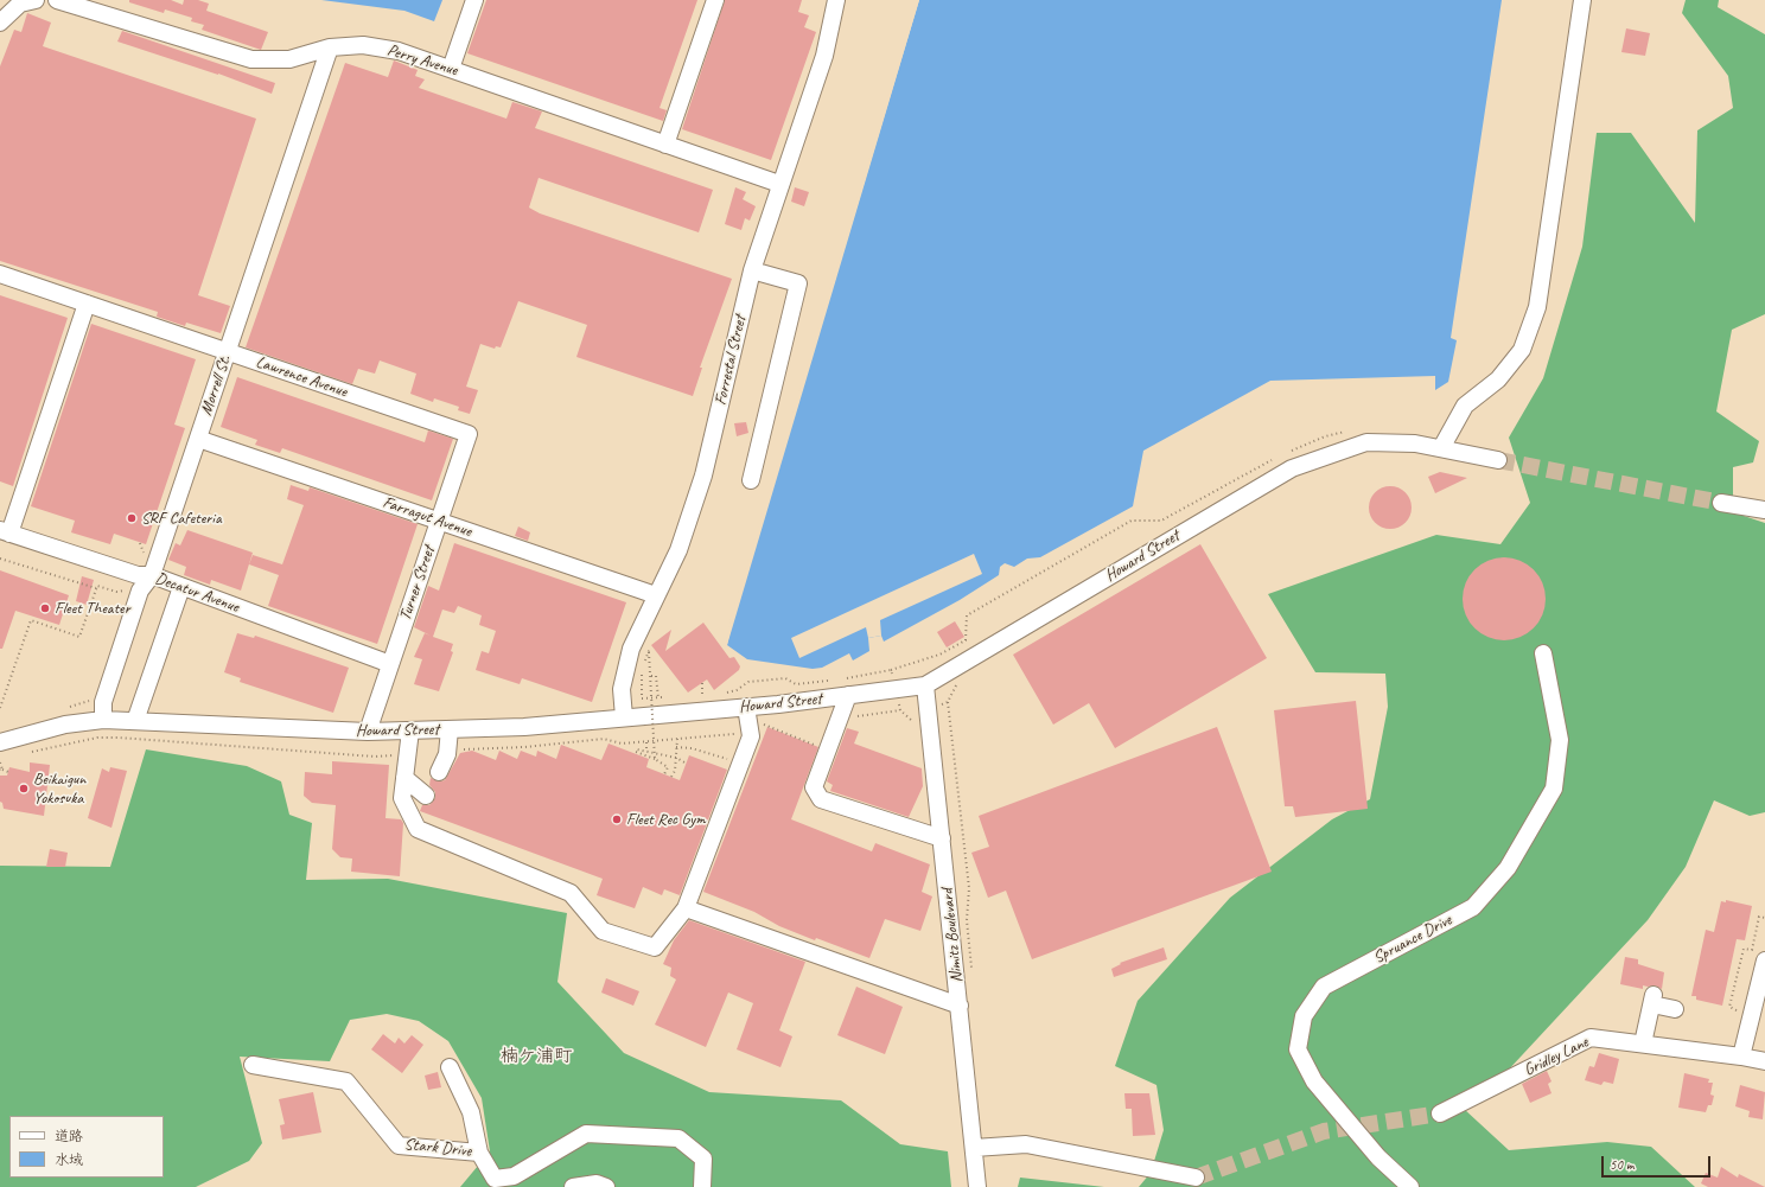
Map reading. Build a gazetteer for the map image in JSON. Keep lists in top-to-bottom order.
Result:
{
  "streets": {
    "street": [
      "Perry Avenue",
      "Forrestal Street",
      "Lawrence Avenue",
      "Morrell St.",
      "Farragut Avenue",
      "Howard Street",
      "Turner Street",
      "Decatur Avenue",
      "Nimitz Boulevard",
      "Spruance Drive",
      "Gridley Lane",
      "Stark Drive"
    ]
  },
  "crossings": [
    ["Perry Avenue", "Forrestal Street"],
    ["Perry Avenue", "Morrell St."],
    ["Forrestal Street", "Farragut Avenue"],
    ["Forrestal Street", "Howard Street"],
    ["Lawrence Avenue", "Morrell St."],
    ["Lawrence Avenue", "Turner Street"],
    ["Morrell St.", "Farragut Avenue"],
    ["Morrell St.", "Howard Street"],
    ["Morrell St.", "Decatur Avenue"],
    ["Farragut Avenue", "Turner Street"],
    ["Howard Street", "Turner Street"],
    ["Howard Street", "Nimitz Boulevard"],
    ["Turner Street", "Decatur Avenue"]
  ],
  "districts": ["楠ケ浦町"],
  "places": [
    "SRF Cafeteria",
    "Fleet Theater",
    "Beikaigun Yokosuka",
    "Fleet Rec Gym"
  ],
  "legend": ["道路", "水域"],
  "scale_bar": "50 m"
}
